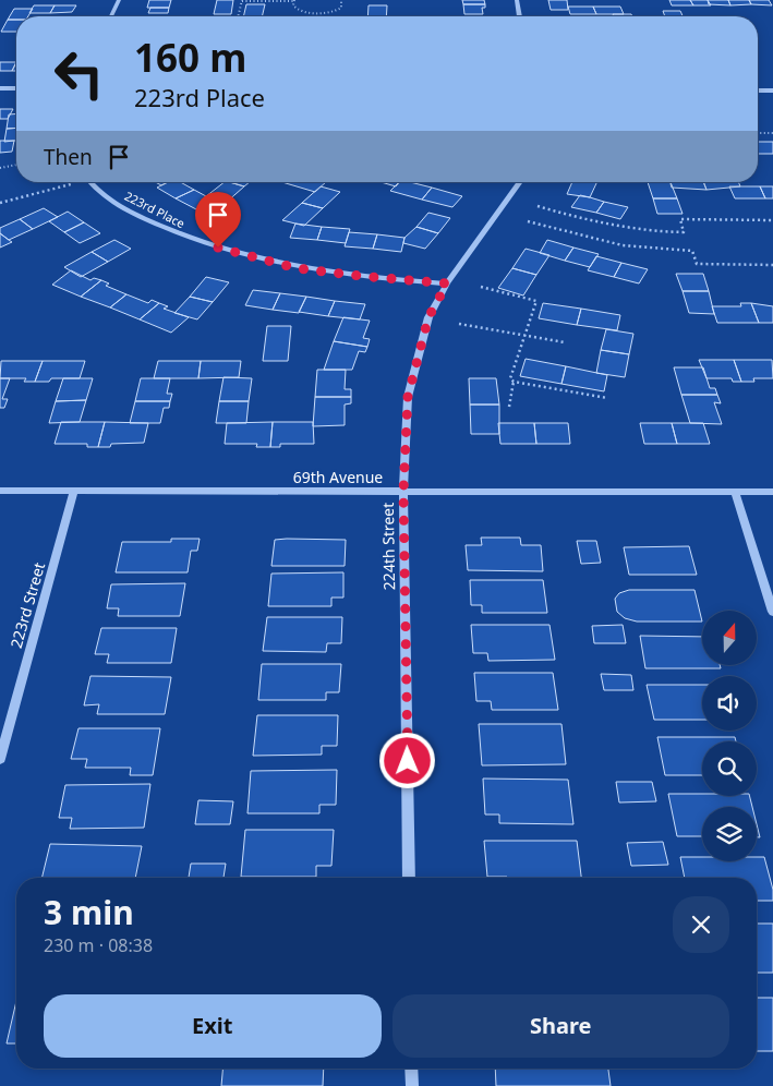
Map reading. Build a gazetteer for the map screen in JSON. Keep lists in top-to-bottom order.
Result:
{
  "streets": {
    "street": [
      "223rd Place",
      "69th Avenue",
      "224th Street",
      "223rd Street"
    ]
  },
  "crossings": [
    ["223rd Place", "224th Street"],
    ["69th Avenue", "224th Street"],
    ["69th Avenue", "223rd Street"]
  ],
  "north": "top",
  "page": {
    "turn": ["160 m", "223rd Place"],
    "then": "Then",
    "heading": ["3 min", "230 m · 08:38"],
    "buttons": ["Exit", "Share"]
  }
}
